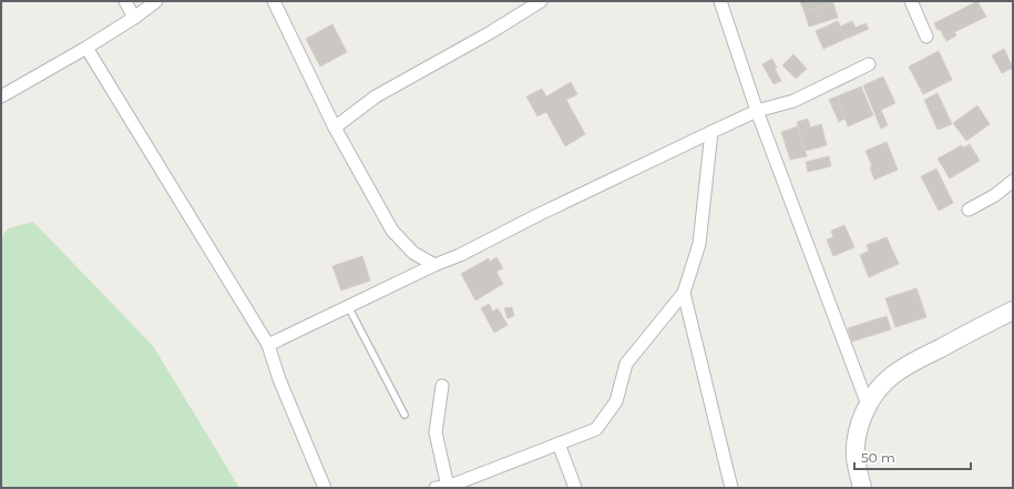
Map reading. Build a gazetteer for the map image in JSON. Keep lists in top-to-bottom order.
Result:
{
  "scale_bar": "50 m"
}
